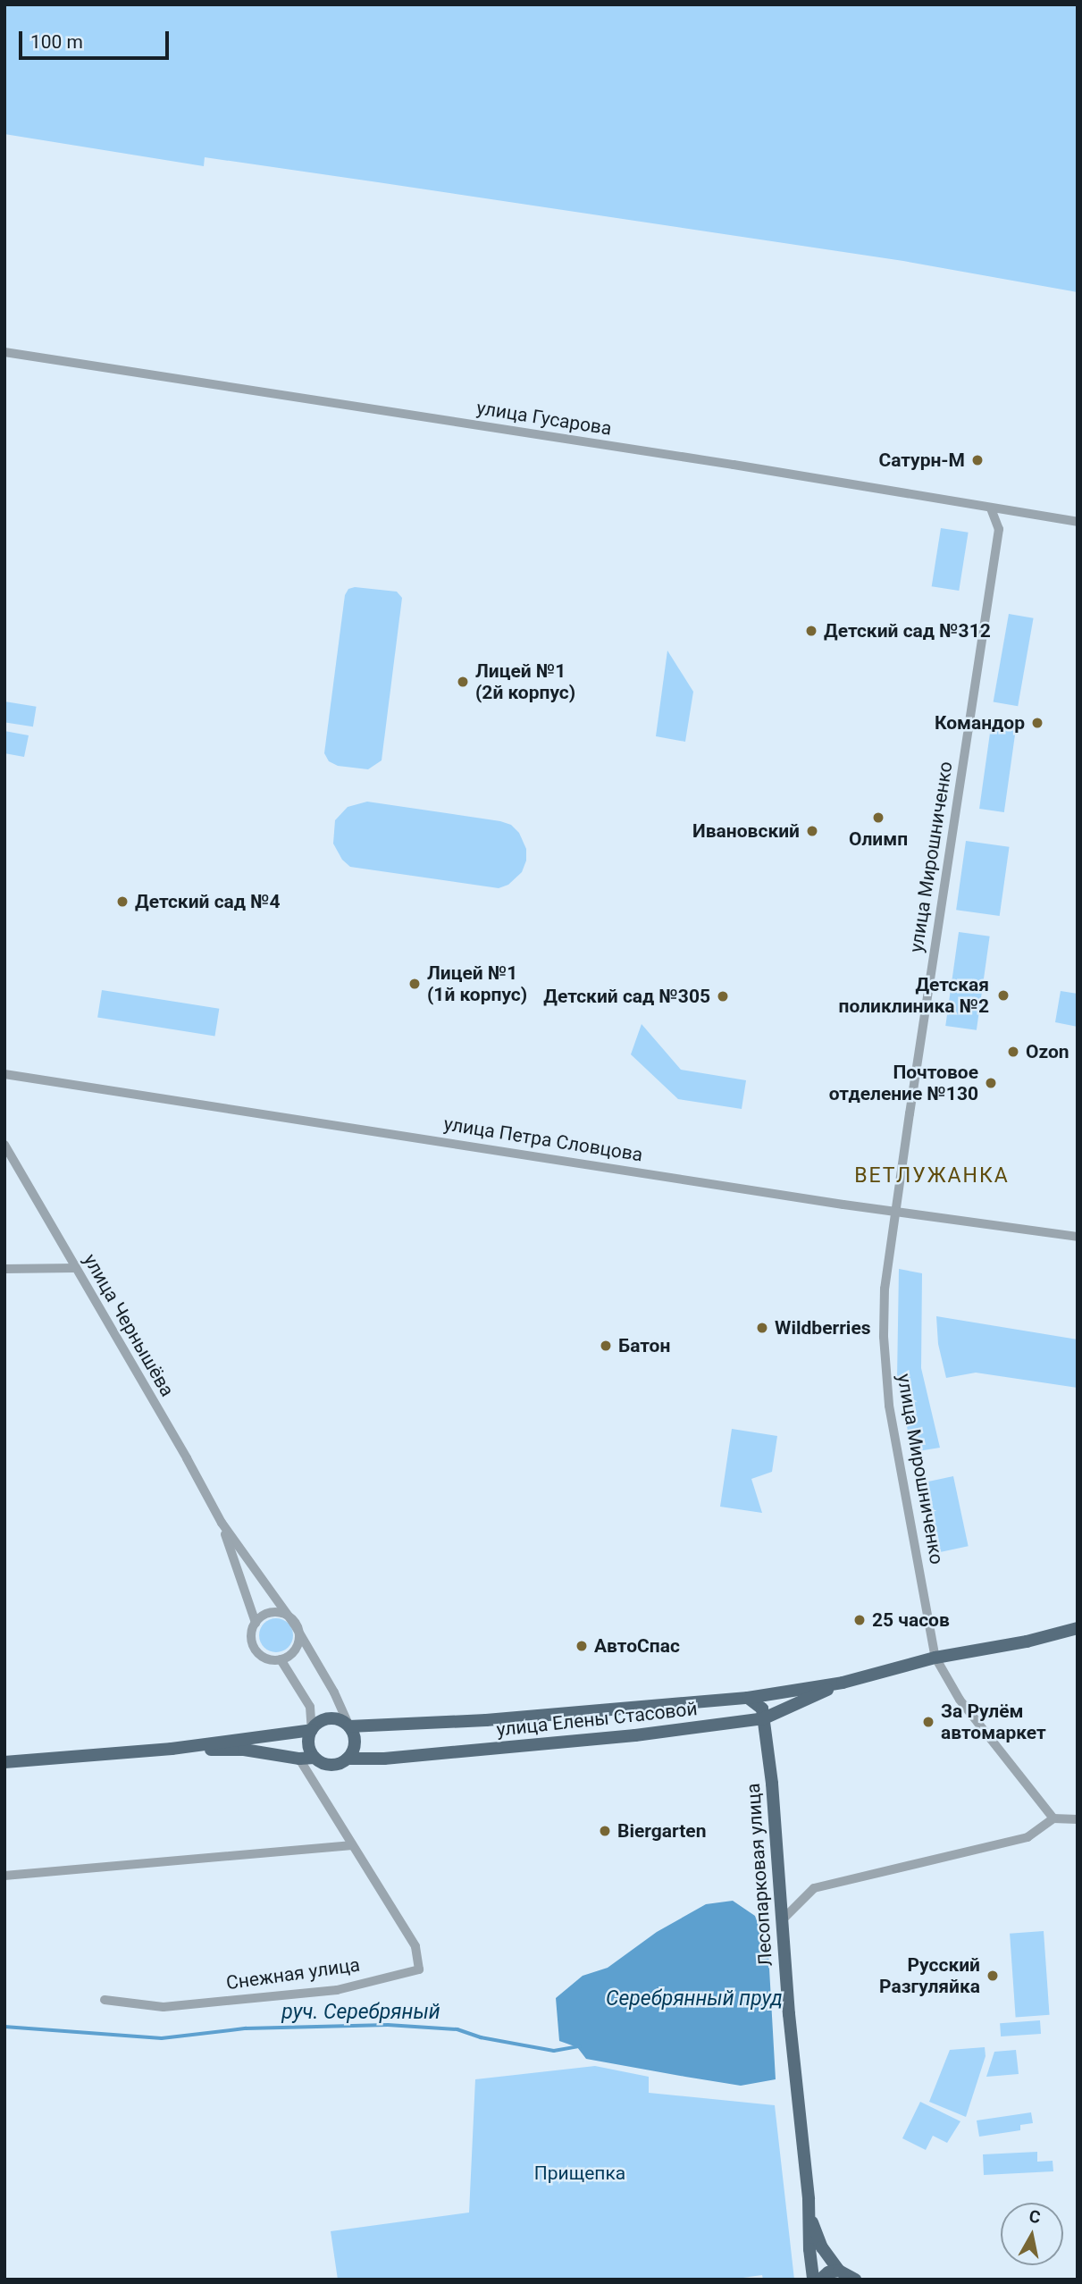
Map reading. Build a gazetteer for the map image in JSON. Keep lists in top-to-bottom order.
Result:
{
  "streets": {
    "main road": ["улица Елены Стасовой", "Лесопарковая улица"],
    "street": [
      "улица Гусарова",
      "улица Мирошниченко",
      "улица Петра Словцова",
      "улица Чернышёва",
      "Снежная улица"
    ]
  },
  "crossings": [
    ["улица Гусарова", "улица Мирошниченко"],
    ["улица Мирошниченко", "улица Петра Словцова"],
    ["улица Мирошниченко", "улица Елены Стасовой"],
    ["улица Чернышёва", "улица Елены Стасовой"],
    ["улица Елены Стасовой", "Лесопарковая улица"]
  ],
  "districts": ["ВЕТЛУЖАНКА"],
  "water": ["Серебрянный пруд", "руч. Серебряный"],
  "parks": ["Прищепка"],
  "places": [
    "Сатурн-М",
    "Детский сад №312",
    "Лицей №1 (2й корпус)",
    "Командор",
    "Олимп",
    "Ивановский",
    "Детский сад №4",
    "Лицей №1 (1й корпус)",
    "Детская поликлиника №2",
    "Детский сад №305",
    "Ozon",
    "Почтовое отделение №130",
    "Wildberries",
    "Батон",
    "25 часов",
    "АвтоСпас",
    "За Рулём автомаркет",
    "Biergarten",
    "Русский Разгуляйка"
  ],
  "scale_bar": "100 m",
  "north": "top"
}
